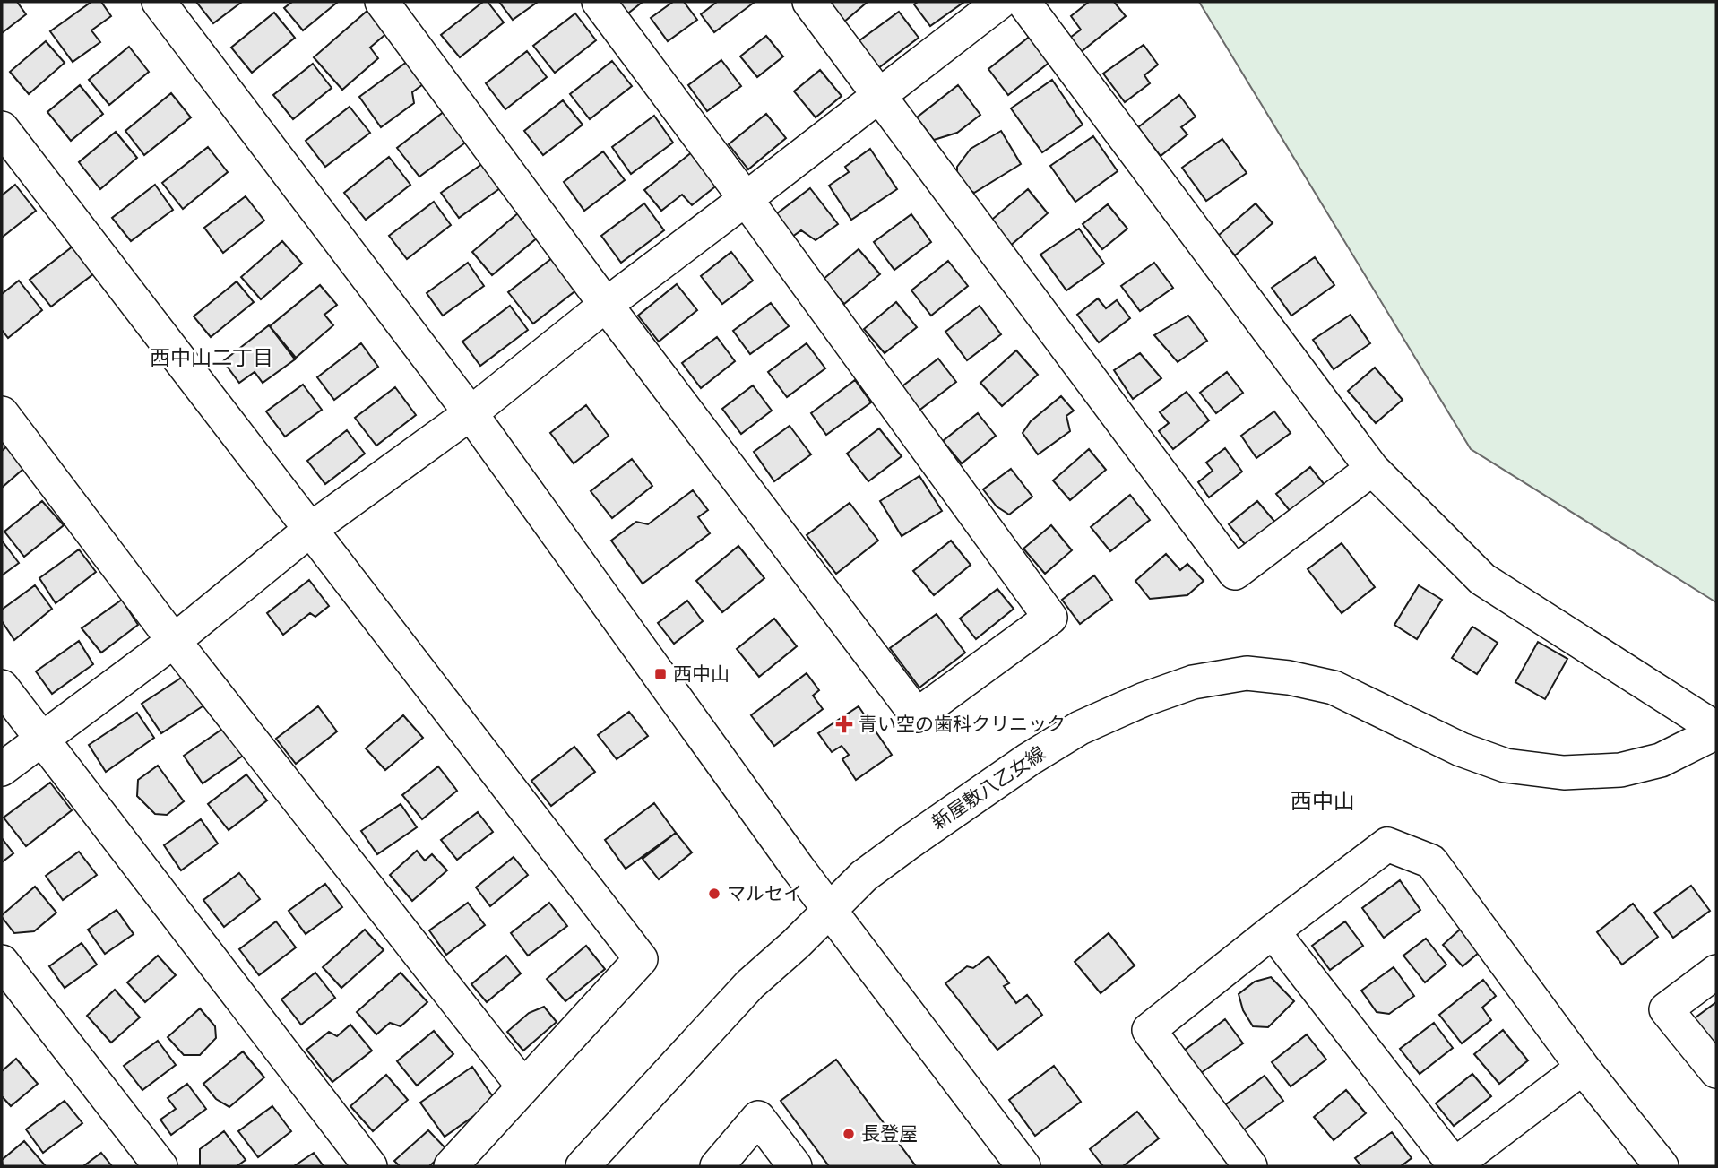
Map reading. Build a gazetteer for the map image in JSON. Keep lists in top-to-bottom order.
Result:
{
  "streets": {
    "street": ["新屋敷八乙女線"]
  },
  "districts": ["西中山二丁目", "西中山"],
  "places": {
    "transit": ["西中山"],
    "health": ["青い空の歯科クリニック"],
    "other": ["マルセイ", "長登屋"]
  }
}
